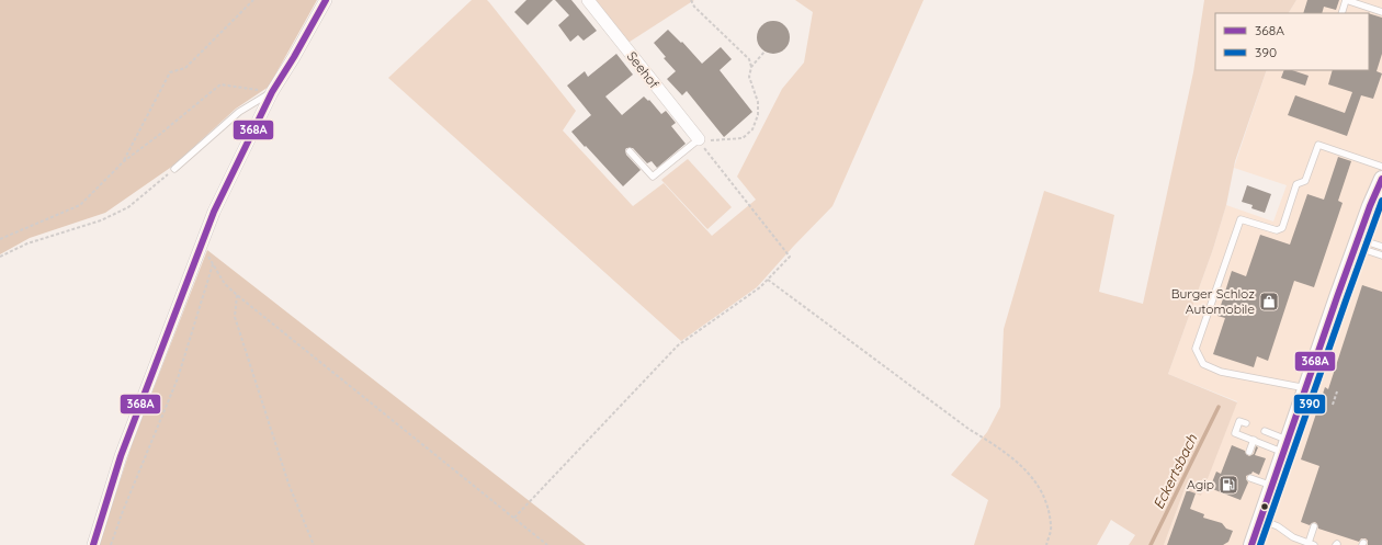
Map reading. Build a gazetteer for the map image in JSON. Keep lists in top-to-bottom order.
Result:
{
  "streets": {
    "street": ["Seehof"]
  },
  "water": ["Eckertsbach"],
  "places": {
    "shop": ["Burger Schloz Automobile"],
    "fuel station": ["Agip"]
  },
  "lines": ["transit line 368A", "transit line 390"],
  "legend": ["368A", "390"]
}
